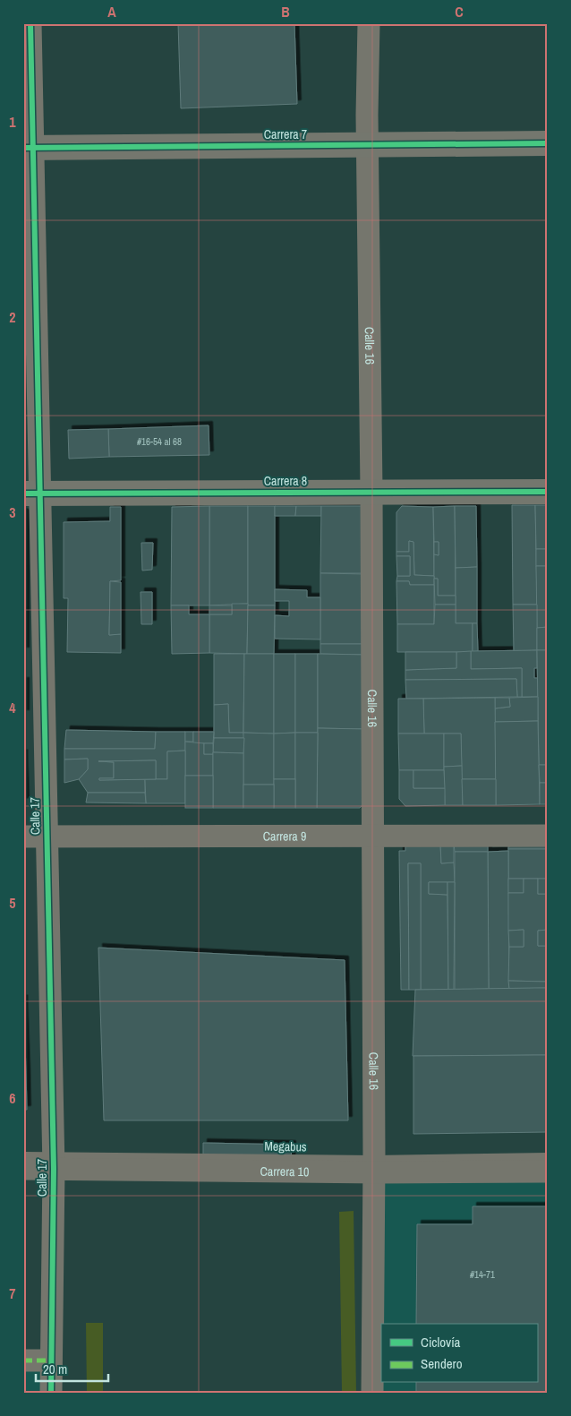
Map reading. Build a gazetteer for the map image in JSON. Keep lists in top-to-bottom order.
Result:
{
  "streets": {
    "main road": ["Carrera 7", "Carrera 8"],
    "street": [
      "Calle 16",
      "Calle 17",
      "Carrera 9",
      "Carrera 10"
    ]
  },
  "crossings": [
    ["Carrera 7", "Calle 16"],
    ["Carrera 7", "Calle 17"],
    ["Calle 16", "Carrera 8"],
    ["Calle 16", "Carrera 9"],
    ["Calle 16", "Carrera 10"],
    ["Carrera 8", "Calle 17"],
    ["Calle 17", "Carrera 9"],
    ["Calle 17", "Carrera 10"]
  ],
  "house_numbers": ["#16-54 al 68", "#14-71"],
  "legend": ["Ciclovía", "Sendero"],
  "scale_bar": "20 m",
  "grid": {
    "columns": ["A", "B", "C"],
    "rows": [
      "1",
      "2",
      "3",
      "4",
      "5",
      "6",
      "7"
    ]
  }
}
